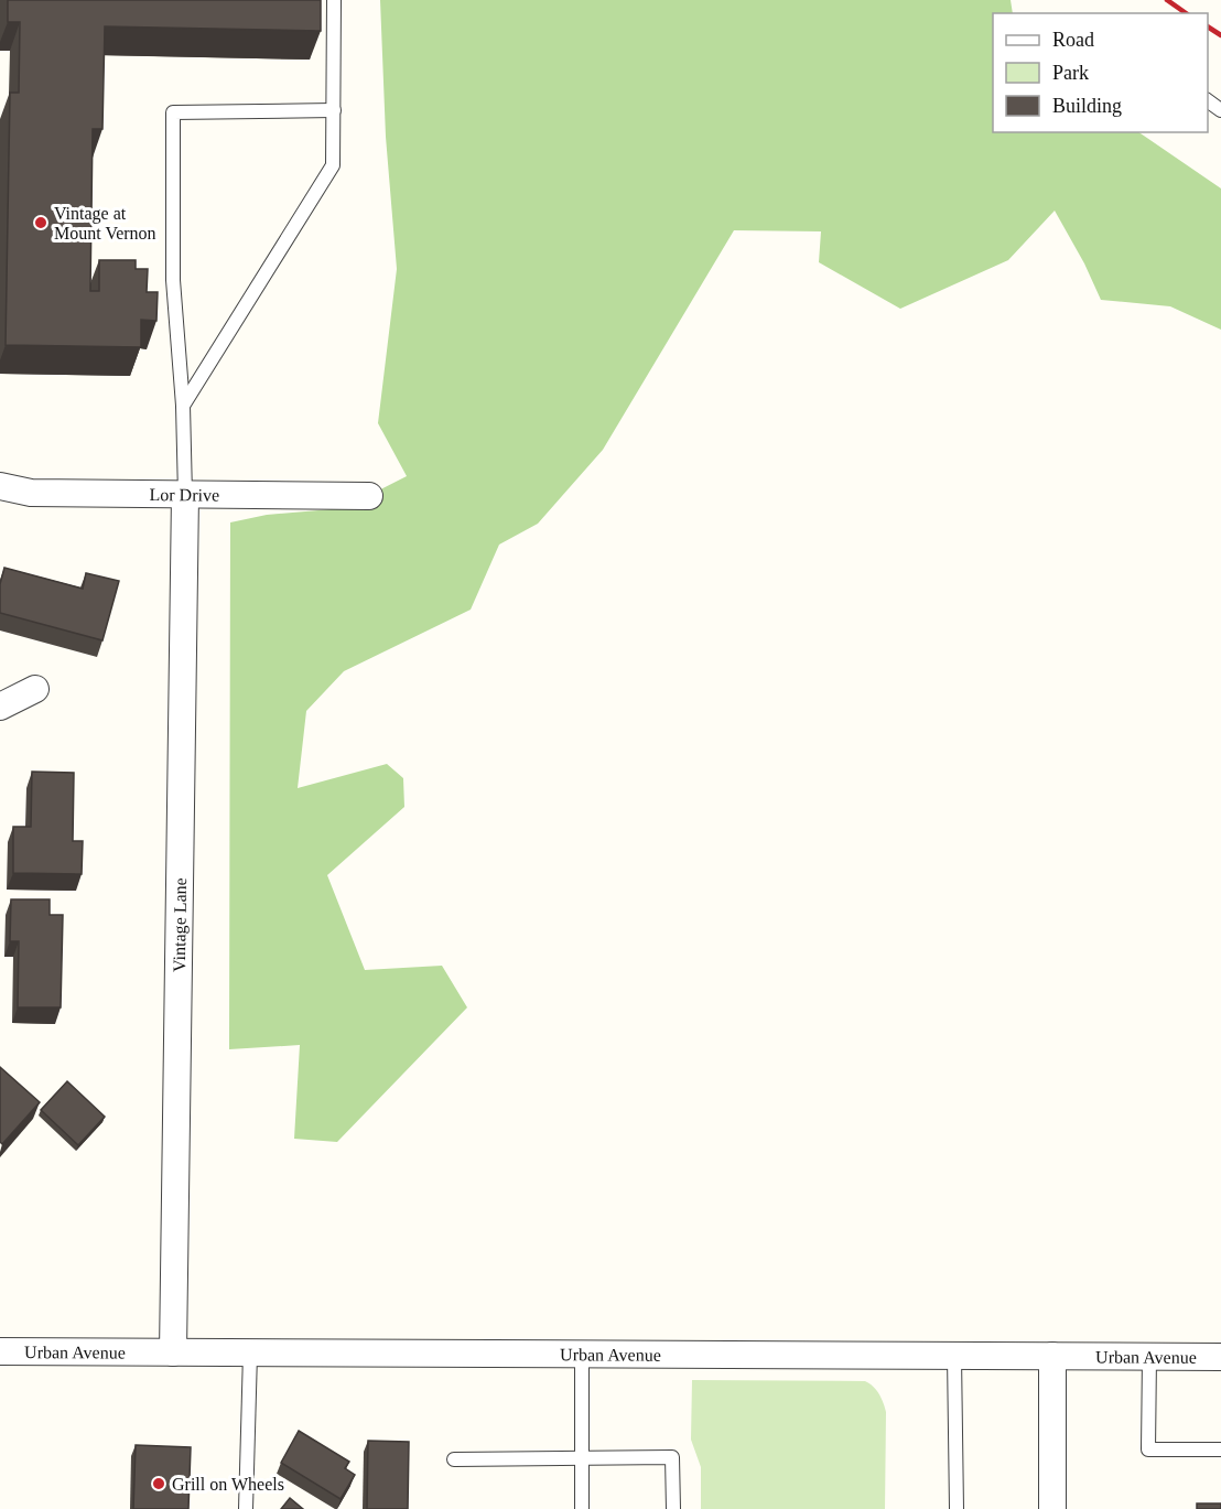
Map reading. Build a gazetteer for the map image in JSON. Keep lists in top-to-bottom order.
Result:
{
  "streets": {
    "street": ["Lor Drive", "Vintage Lane", "Urban Avenue"]
  },
  "crossings": [
    ["Lor Drive", "Vintage Lane"],
    ["Vintage Lane", "Urban Avenue"]
  ],
  "places": ["Vintage at Mount Vernon", "Grill on Wheels"],
  "legend": ["Road", "Park", "Building"]
}
